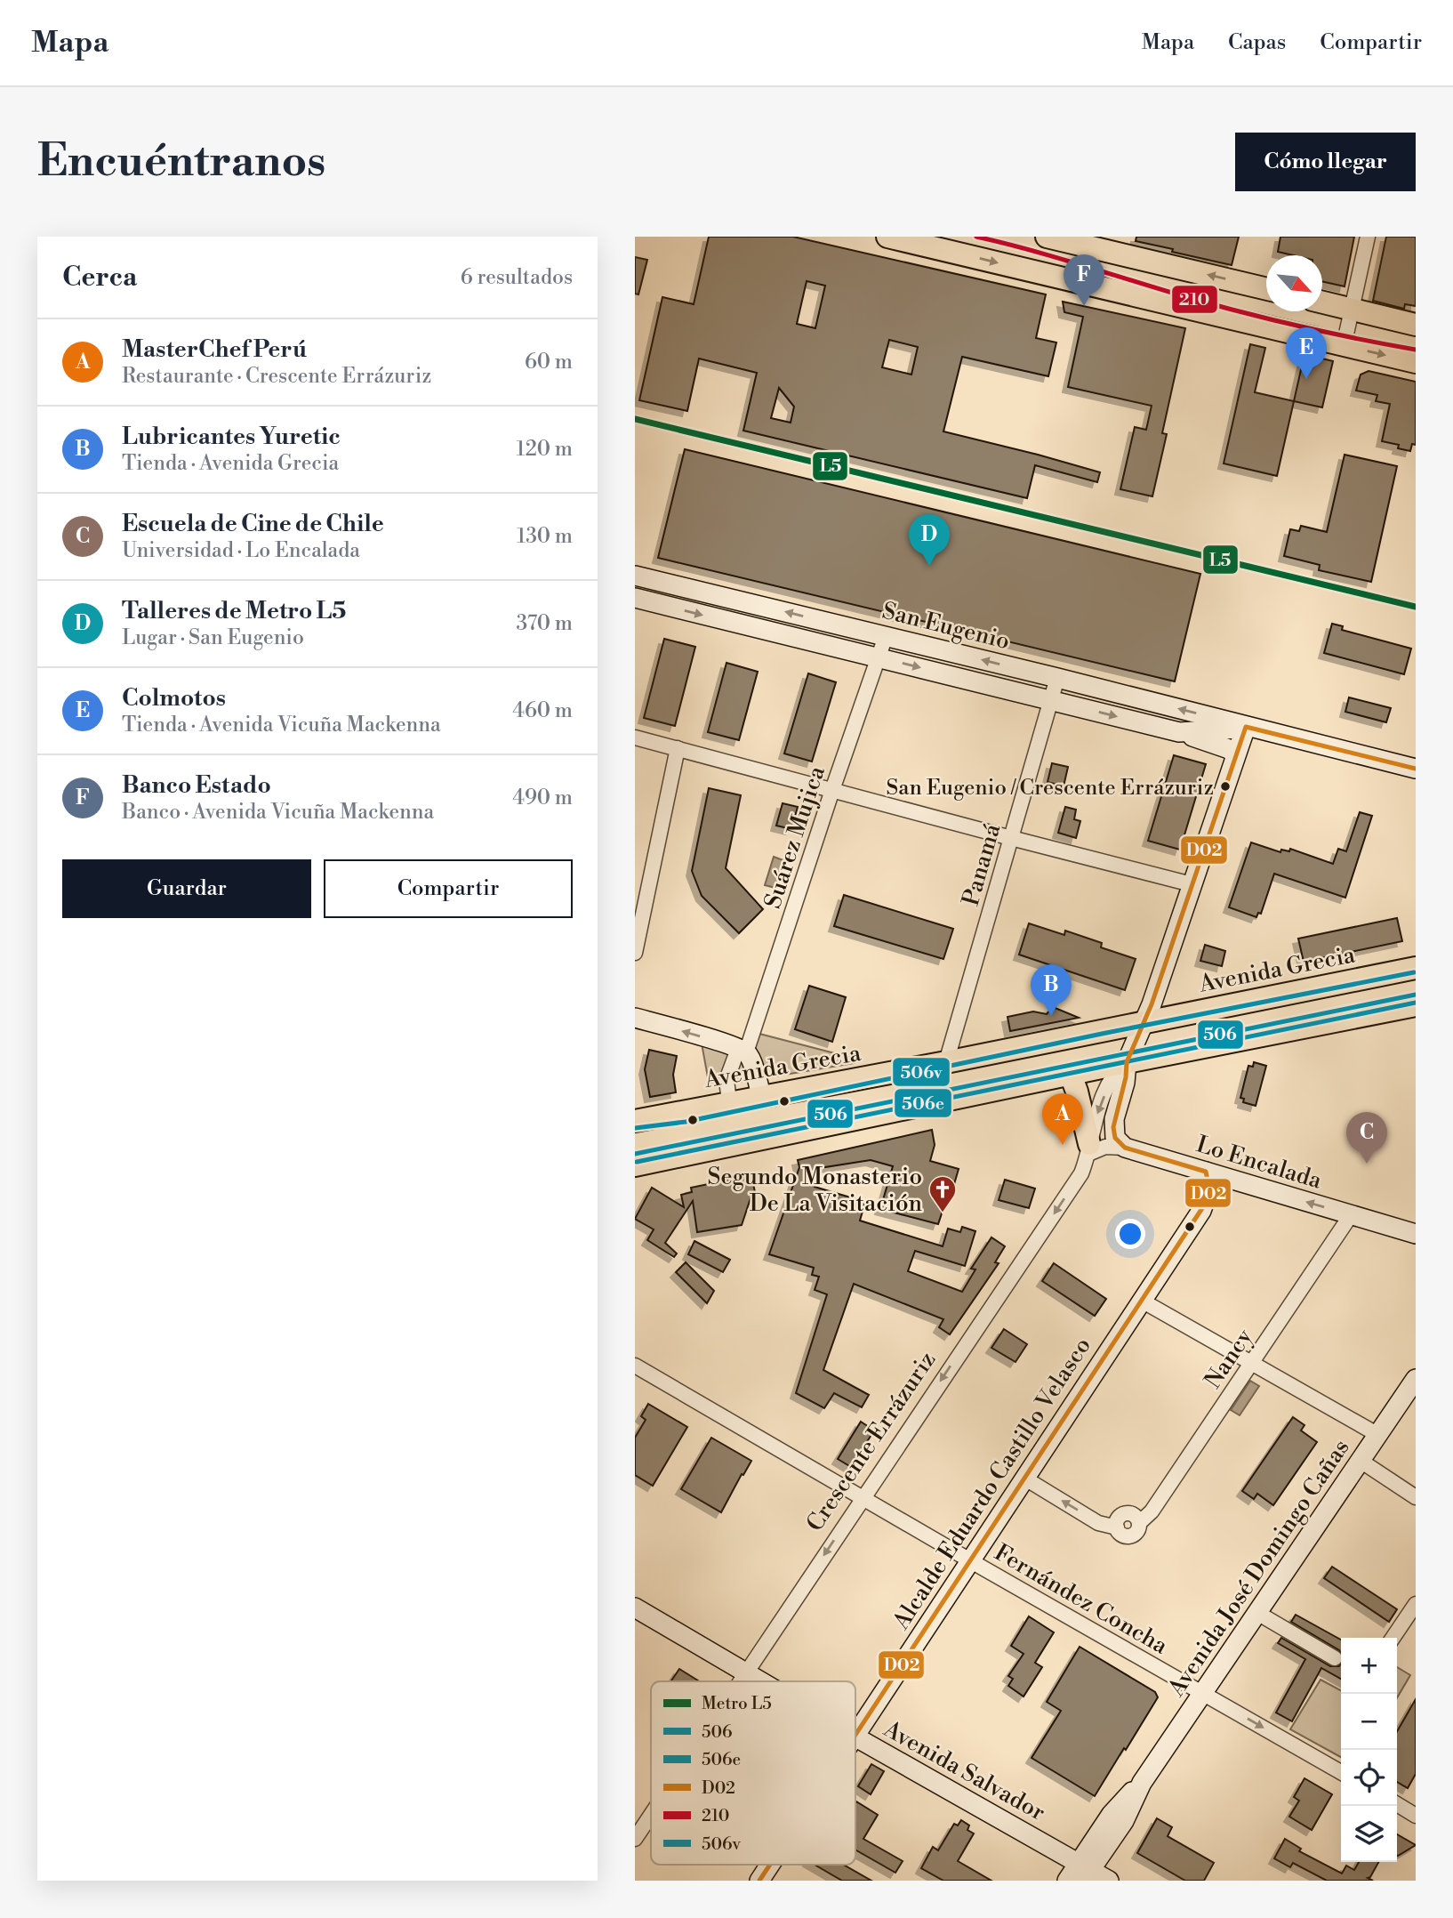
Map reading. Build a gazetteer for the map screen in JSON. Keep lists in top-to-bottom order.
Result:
{
  "streets": {
    "main road": [
      "San Eugenio",
      "Avenida Grecia",
      "Lo Encalada",
      "Crescente Errázuriz",
      "Alcalde Eduardo Castillo Velasco",
      "Avenida José Domingo Cañas",
      "Avenida Salvador"
    ],
    "street": [
      "Suárez Mujica",
      "Panamá",
      "Nancy",
      "Fernández Concha"
    ]
  },
  "crossings": [
    ["San Eugenio", "Suárez Mujica"],
    ["San Eugenio", "Panamá"],
    ["San Eugenio", "Crescente Errázuriz"],
    ["Panamá", "Avenida Grecia"],
    ["Avenida Grecia", "Crescente Errázuriz"],
    ["Lo Encalada", "Nancy"],
    ["Lo Encalada", "Crescente Errázuriz"],
    ["Lo Encalada", "Alcalde Eduardo Castillo Velasco"],
    ["Nancy", "Alcalde Eduardo Castillo Velasco"],
    ["Crescente Errázuriz", "Fernández Concha"],
    ["Crescente Errázuriz", "Avenida Salvador"],
    ["Alcalde Eduardo Castillo Velasco", "Fernández Concha"],
    ["Avenida José Domingo Cañas", "Fernández Concha"],
    ["Avenida José Domingo Cañas", "Avenida Salvador"]
  ],
  "one_way": ["Crescente Errázuriz"],
  "places": {
    "other": ["San Eugenio / Crescente Errázuriz"],
    "church": ["Segundo Monasterio De La Visitación"]
  },
  "lines": [
    "transit line 210",
    "metro line L5",
    "transit line D02",
    "transit line 506v",
    "transit line 506",
    "transit line 506e"
  ],
  "legend": [
    "Metro L5",
    "506",
    "506e",
    "D02",
    "210",
    "506v"
  ],
  "north": "bottom right",
  "page": {
    "header": "Mapa",
    "nav": ["Mapa", "Capas", "Compartir"],
    "buttons": [
      "Cómo llegar",
      ["Guardar", "Compartir"]
    ],
    "title": "Encuéntranos",
    "heading": ["Cerca", "6 resultados"],
    "pins": [
      "F",
      "E",
      "D",
      "B",
      "A",
      "C"
    ],
    "list": [
      {
        "mark": "A",
        "name": "MasterChef Perú",
        "note": "Restaurante · Crescente Errázuriz",
        "value": "60 m"
      },
      {
        "mark": "B",
        "name": "Lubricantes Yuretic",
        "note": "Tienda · Avenida Grecia",
        "value": "120 m"
      },
      {
        "mark": "C",
        "name": "Escuela de Cine de Chile",
        "note": "Universidad · Lo Encalada",
        "value": "130 m"
      },
      {
        "mark": "D",
        "name": "Talleres de Metro L5",
        "note": "Lugar · San Eugenio",
        "value": "370 m"
      },
      {
        "mark": "E",
        "name": "Colmotos",
        "note": "Tienda · Avenida Vicuña Mackenna",
        "value": "460 m"
      },
      {
        "mark": "F",
        "name": "Banco Estado",
        "note": "Banco · Avenida Vicuña Mackenna",
        "value": "490 m"
      }
    ],
    "map_buttons": ["+", "−"]
  }
}
